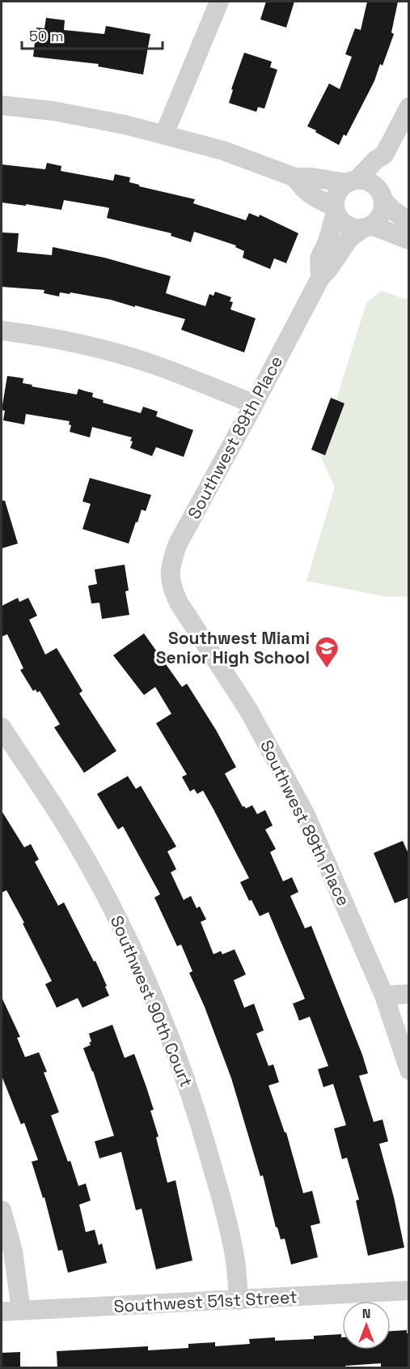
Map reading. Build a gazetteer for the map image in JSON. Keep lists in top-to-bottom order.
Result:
{
  "streets": {
    "street": ["Southwest 89th Place", "Southwest 90th Court", "Southwest 51st Street"]
  },
  "crossings": [
    ["Southwest 90th Court", "Southwest 51st Street"]
  ],
  "places": {
    "school or university": ["Southwest Miami Senior High School"]
  },
  "scale_bar": "50 m",
  "north": "top"
}
